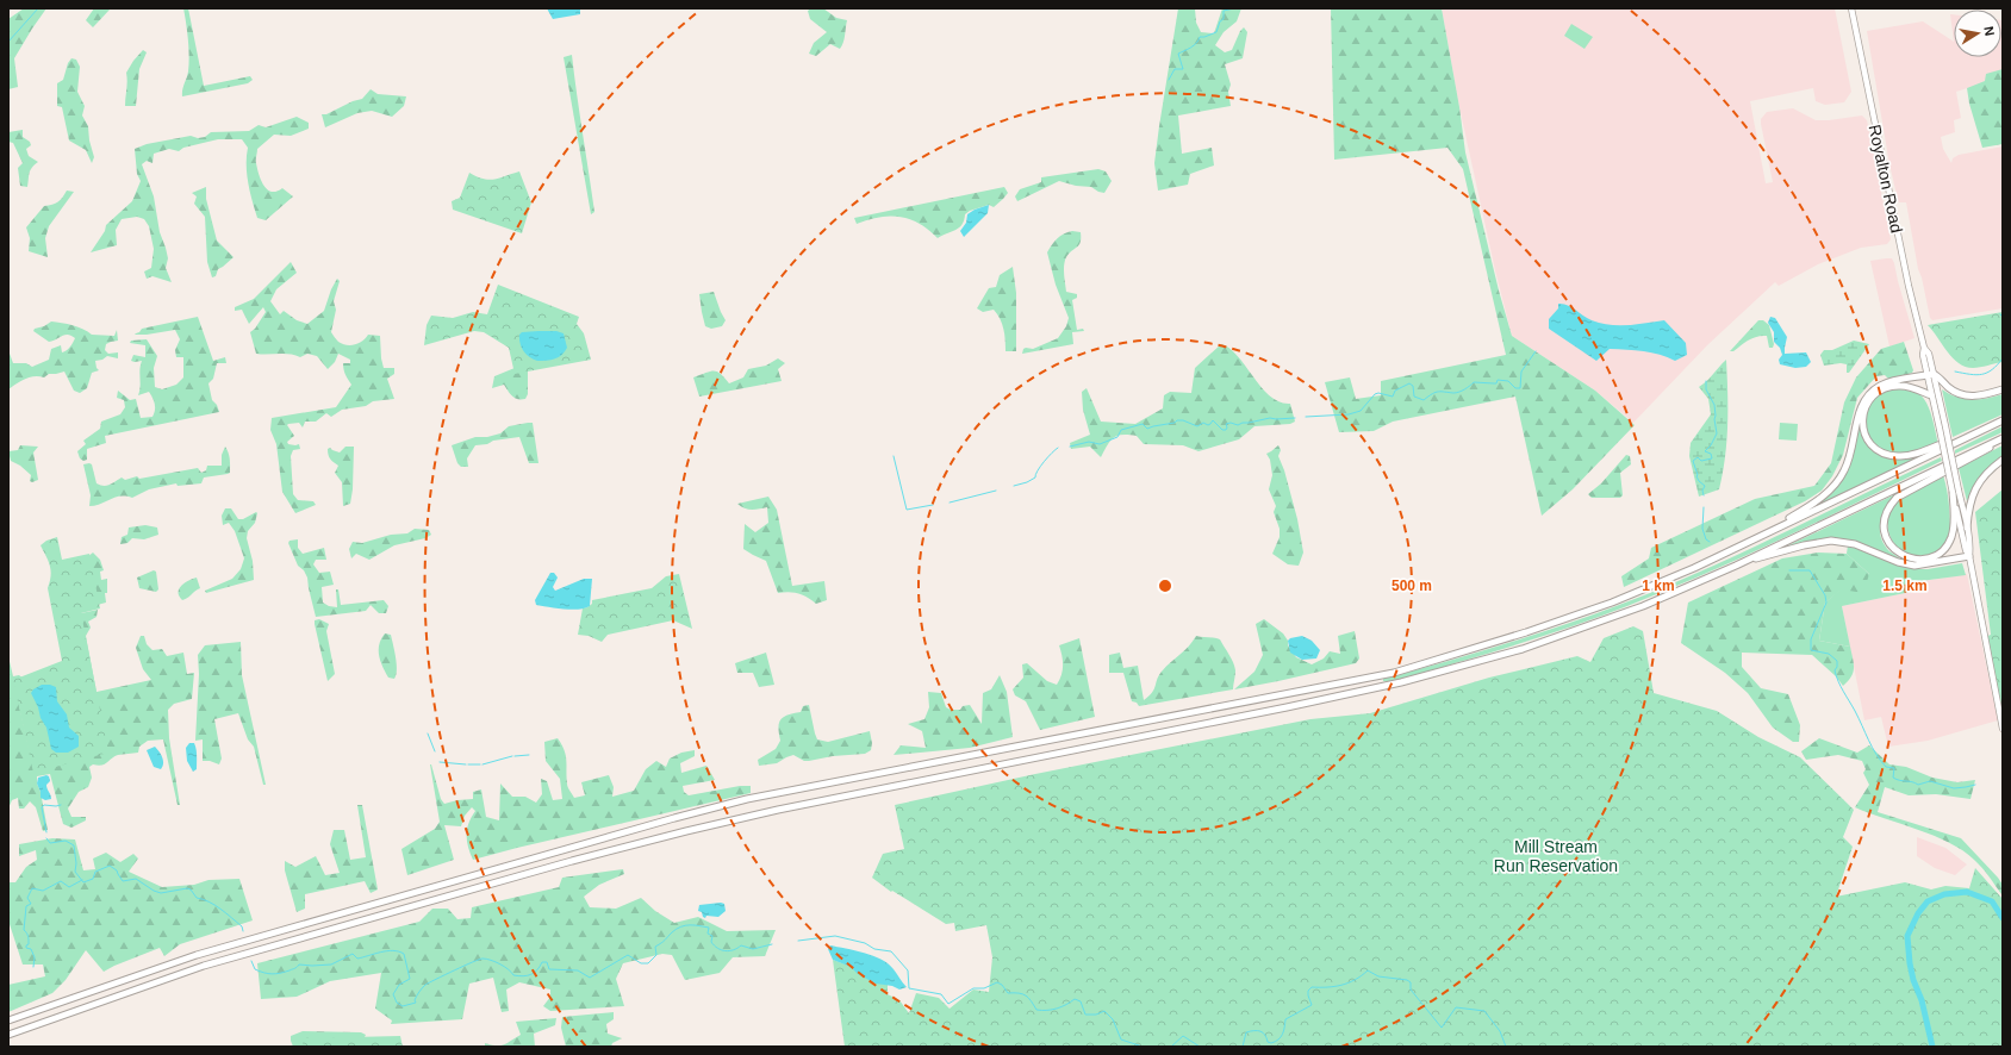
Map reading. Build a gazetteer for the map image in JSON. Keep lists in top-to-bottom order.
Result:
{
  "streets": {
    "main road": ["Royalton Road"]
  },
  "parks": ["Mill Stream Run Reservation"],
  "north": "right",
  "rings": ["500 m", "1 km", "1.5 km"]
}
